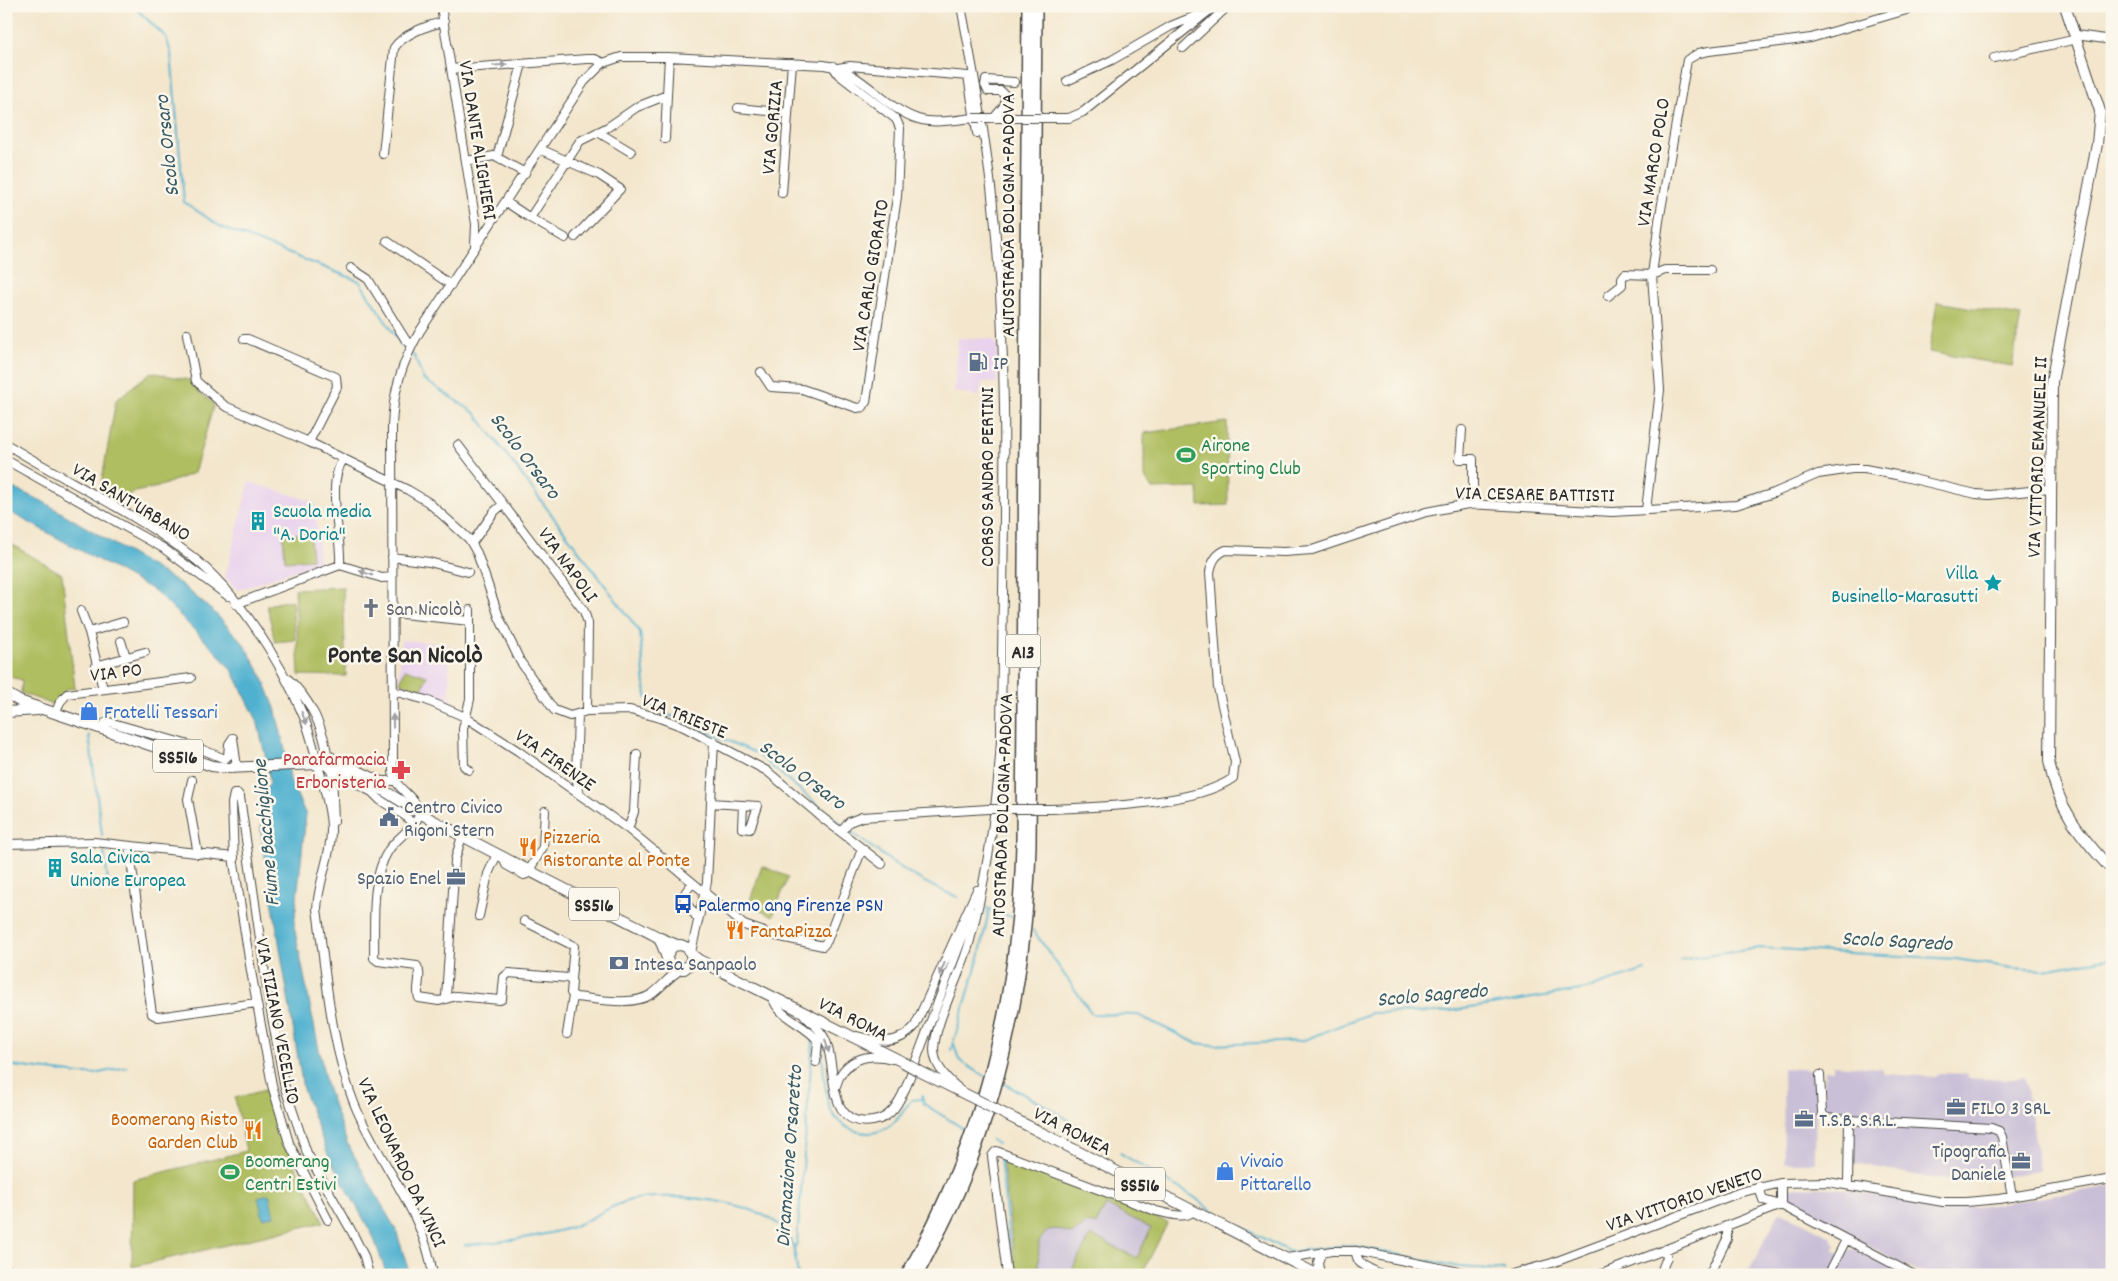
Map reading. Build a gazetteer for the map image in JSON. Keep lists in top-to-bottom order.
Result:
{
  "streets": {
    "highway": ["AUTOSTRADA BOLOGNA-PADOVA", "A13"],
    "main road": [
      "VIA VITTORIO EMANUELE II",
      "SS516",
      "VIA ROMA",
      "VIA ROMEA"
    ],
    "street": [
      "VIA GORIZIA",
      "VIA DANTE ALIGHIERI",
      "VIA MARCO POLO",
      "VIA CARLO GIORATO",
      "CORSO SANDRO PERTINI",
      "VIA CESARE BATTISTI",
      "VIA SANT'URBANO",
      "VIA NAPOLI",
      "VIA PO",
      "VIA TRIESTE",
      "VIA FIRENZE",
      "VIA TIZIANO VECELLIO",
      "VIA LEONARDO DA VINCI",
      "VIA VITTORIO VENETO"
    ]
  },
  "crossings": [
    ["VIA MARCO POLO", "VIA CESARE BATTISTI"],
    ["VIA VITTORIO EMANUELE II", "VIA CESARE BATTISTI"],
    ["CORSO SANDRO PERTINI", "VIA ROMA"],
    ["CORSO SANDRO PERTINI", "VIA ROMEA"],
    ["VIA CESARE BATTISTI", "VIA TRIESTE"],
    ["VIA SANT'URBANO", "SS516"],
    ["VIA SANT'URBANO", "VIA LEONARDO DA VINCI"],
    ["VIA NAPOLI", "VIA TRIESTE"],
    ["VIA PO", "SS516"],
    ["VIA TRIESTE", "VIA FIRENZE"],
    ["SS516", "VIA ROMA"],
    ["SS516", "VIA LEONARDO DA VINCI"],
    ["VIA ROMA", "VIA ROMEA"]
  ],
  "districts": ["Ponte San Nicolò"],
  "water": [
    "Scolo Orsaro",
    "Fiume Bacchiglione",
    "Scolo Sagredo",
    "Diramazione Orsaretto"
  ],
  "places": {
    "fuel station": ["IP"],
    "sports": ["Airone Sporting Club", "Boomerang Centri Estivi"],
    "building": ["Scuola media \"A. Doria\"", "Sala Civica Unione Europea"],
    "place": ["Villa Businello-Marasutti"],
    "church": ["San Nicolò"],
    "shop": ["Fratelli Tessari", "Vivaio Pittarello"],
    "pharmacy": ["Parafarmacia Erboristeria"],
    "public building": ["Centro Civico Rigoni Stern"],
    "restaurant": ["Pizzeria Ristorante al Ponte", "FantaPizza", "Boomerang Risto Garden Club"],
    "office": [
      "Spazio Enel",
      "FILO 3 SRL",
      "T.S.B. S.R.L.",
      "Tipografia Daniele"
    ],
    "bus stop": ["Palermo ang Firenze PSN"],
    "bank": ["Intesa Sanpaolo"]
  }
}
